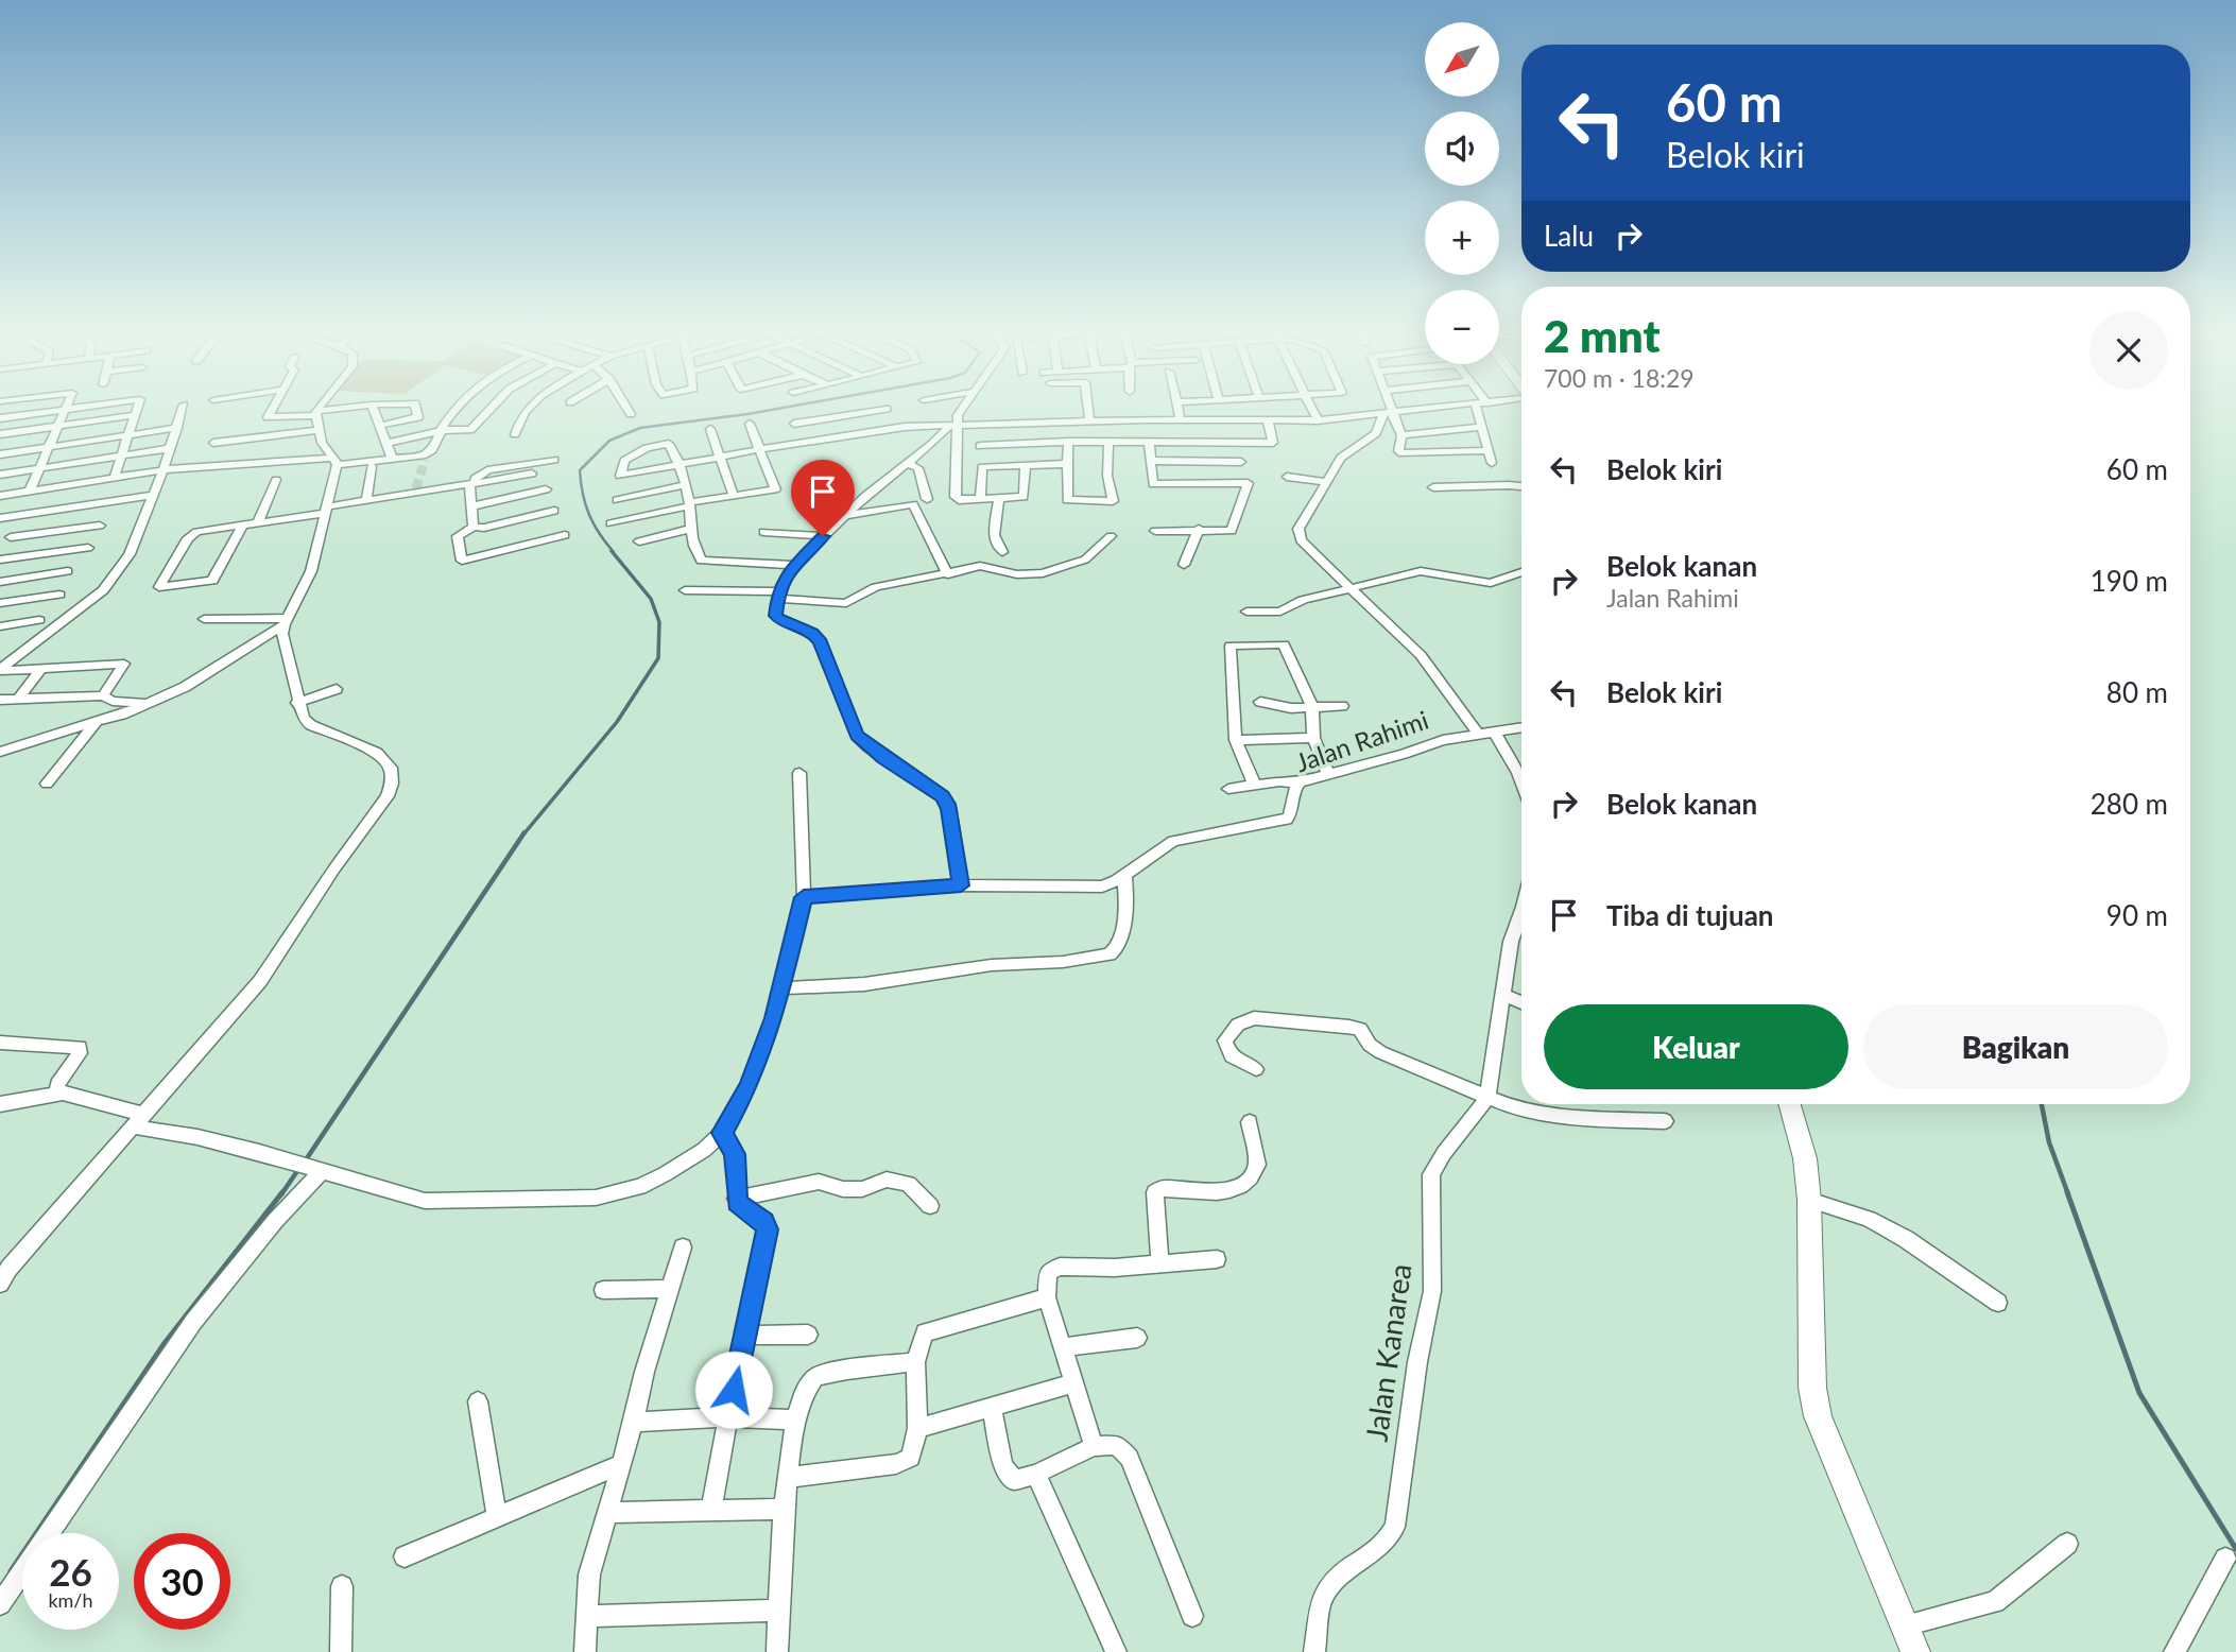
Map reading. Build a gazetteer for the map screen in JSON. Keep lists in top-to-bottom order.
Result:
{
  "streets": {
    "street": ["Jalan Rahimi", "Jalan Kanarea"]
  },
  "north": "bottom left",
  "page": {
    "map_buttons": ["+", "−"],
    "turn": ["60 m", "Belok kiri"],
    "then": "Lalu",
    "heading": ["2 mnt", "700 m · 18:29"],
    "list": [
      {
        "name": "Belok kiri",
        "value": "60 m"
      },
      {
        "name": "Belok kanan",
        "note": "Jalan Rahimi",
        "value": "190 m"
      },
      {
        "name": "Belok kiri",
        "value": "80 m"
      },
      {
        "name": "Belok kanan",
        "value": "280 m"
      },
      {
        "name": "Tiba di tujuan",
        "value": "90 m"
      }
    ],
    "buttons": ["Keluar", "Bagikan"],
    "speed": "26 km/h",
    "limit": "30"
  }
}
